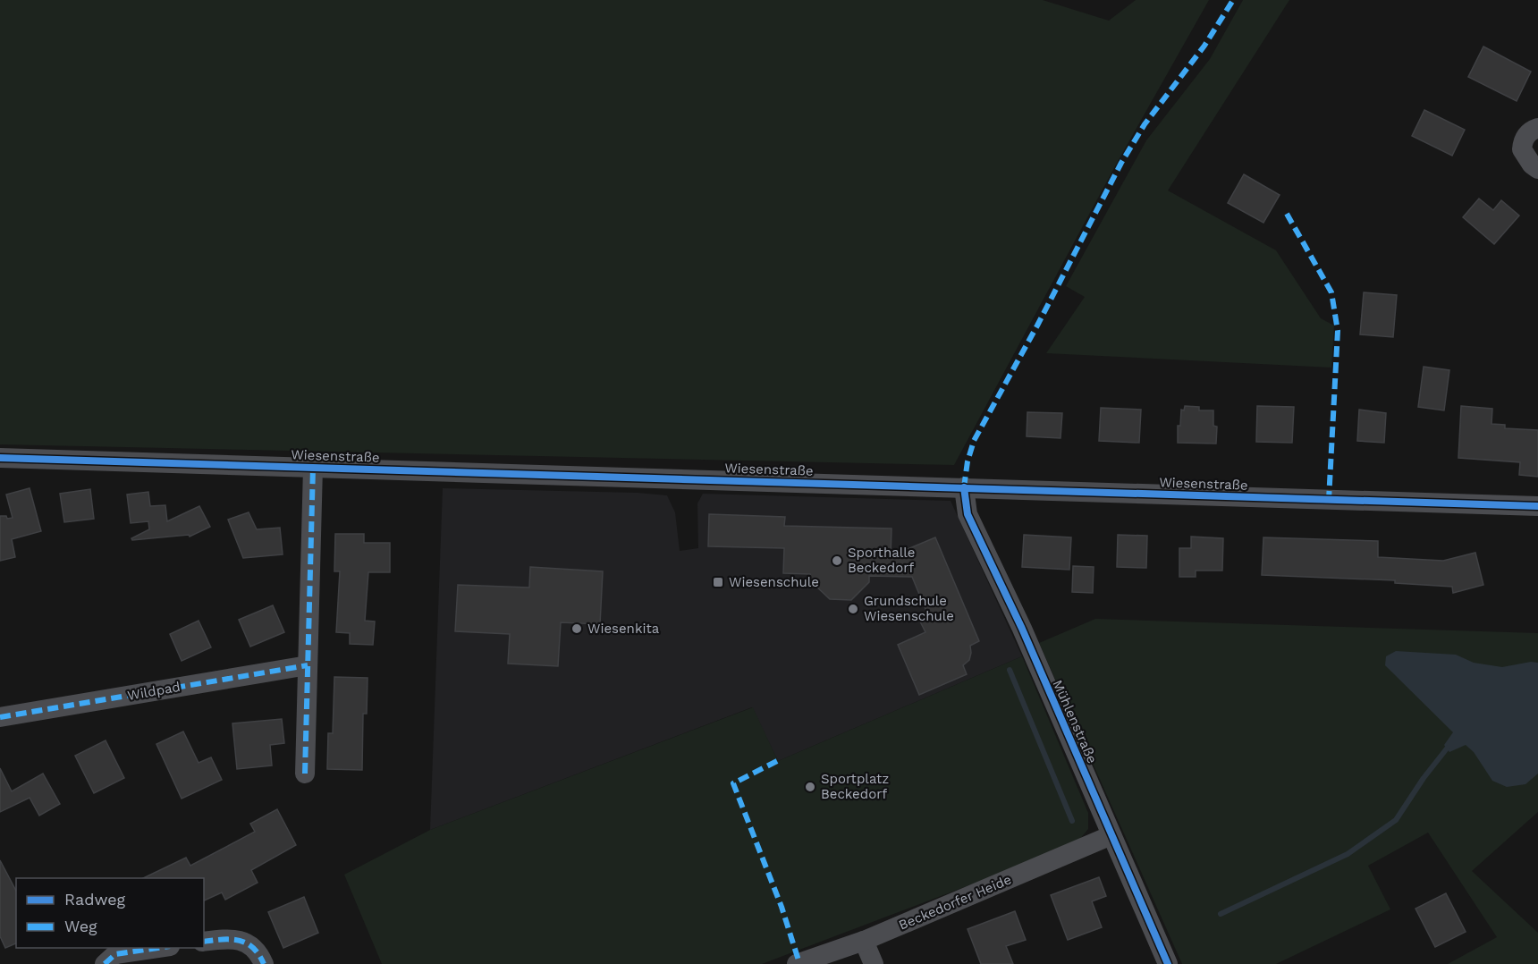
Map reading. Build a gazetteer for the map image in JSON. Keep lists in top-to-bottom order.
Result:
{
  "streets": {
    "street": [
      "Wiesenstraße",
      "Wildpad",
      "Mühlenstraße",
      "Beckedorfer Heide"
    ]
  },
  "crossings": [
    ["Wiesenstraße", "Mühlenstraße"],
    ["Mühlenstraße", "Beckedorfer Heide"]
  ],
  "places": {
    "other": [
      "Sporthalle Beckedorf",
      "Grundschule Wiesenschule",
      "Wiesenkita",
      "Sportplatz Beckedorf"
    ],
    "transit": ["Wiesenschule"]
  },
  "legend": ["Radweg", "Weg"]
}
